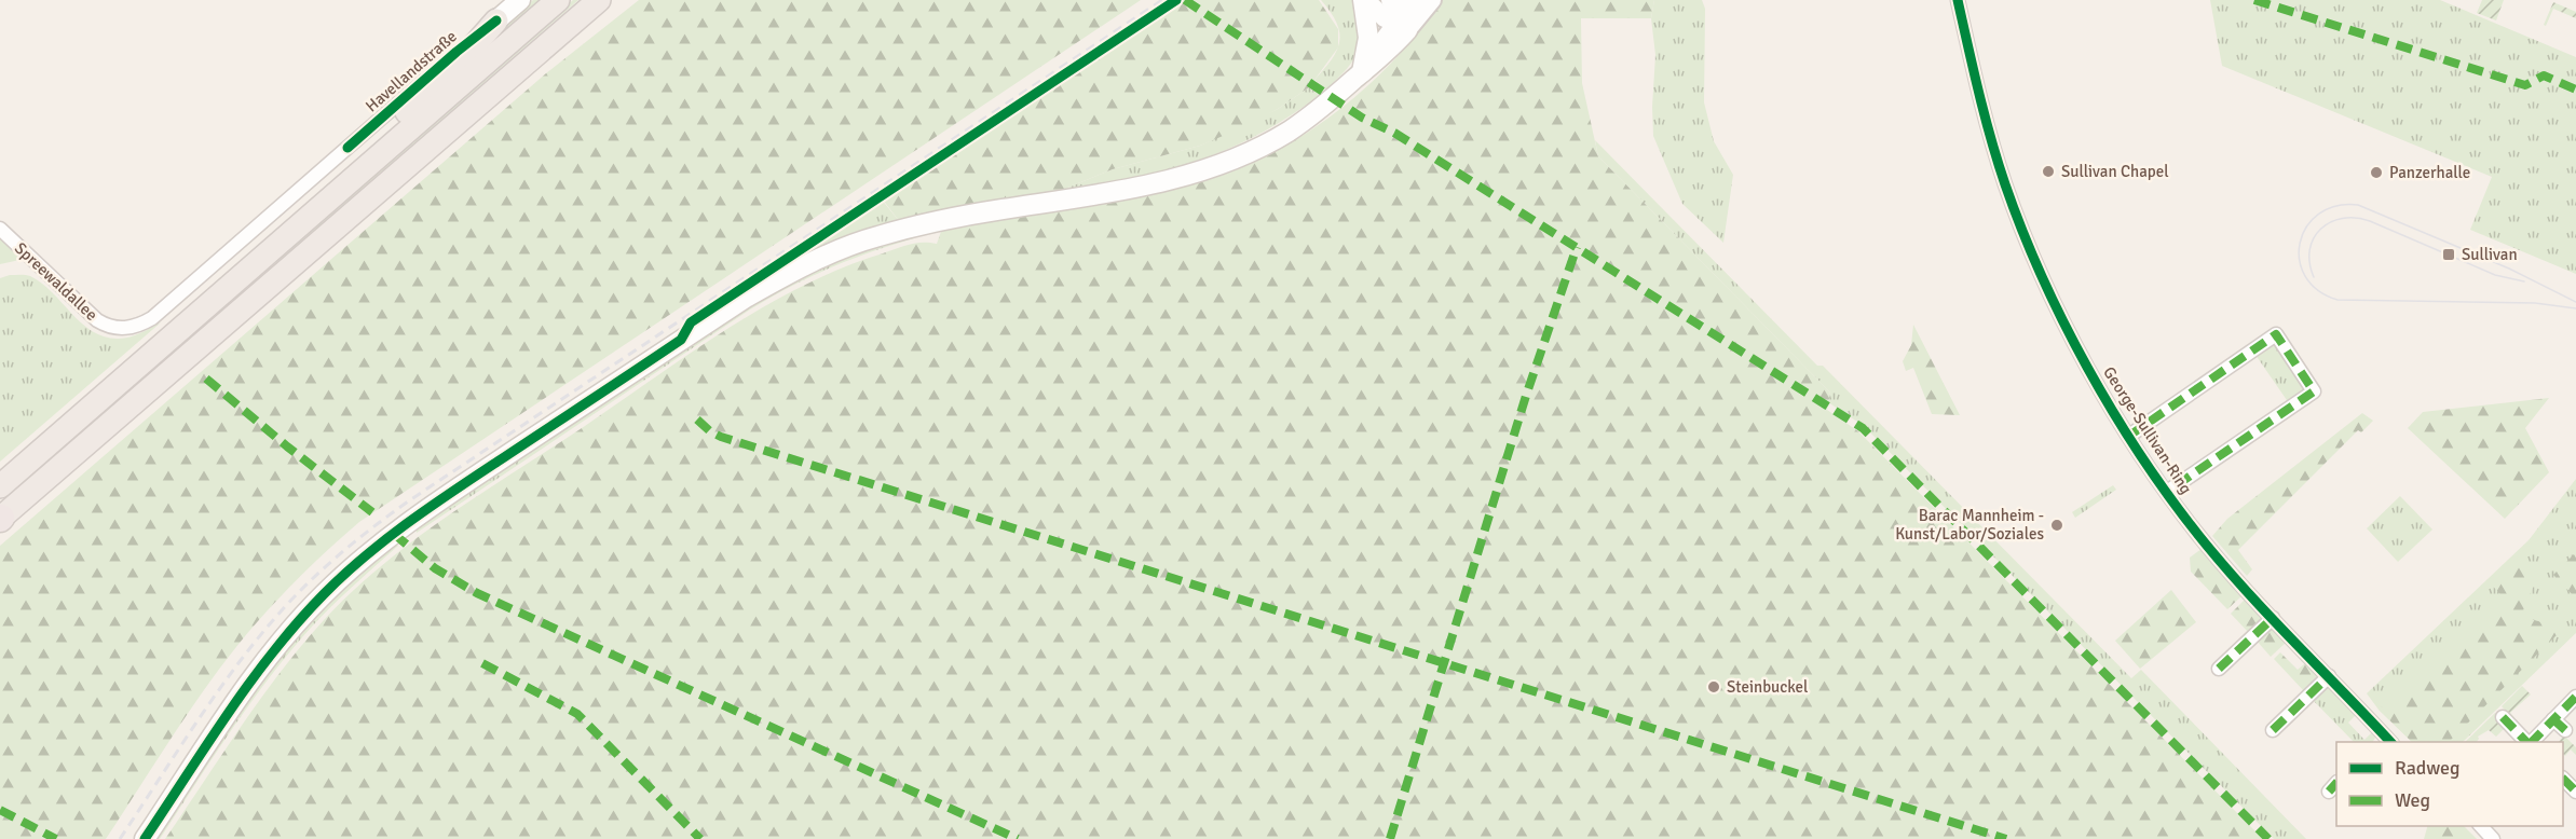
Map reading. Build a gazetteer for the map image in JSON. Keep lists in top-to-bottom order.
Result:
{
  "streets": {
    "main road": ["Havellandstraße"],
    "street": ["Spreewaldallee", "George-Sullivan-Ring"]
  },
  "crossings": [
    ["Havellandstraße", "Spreewaldallee"]
  ],
  "places": {
    "other": [
      "Sullivan Chapel",
      "Panzerhalle",
      "Barac Mannheim - Kunst/Labor/Soziales",
      "Steinbuckel"
    ],
    "transit": ["Sullivan"]
  },
  "legend": ["Radweg", "Weg"]
}
